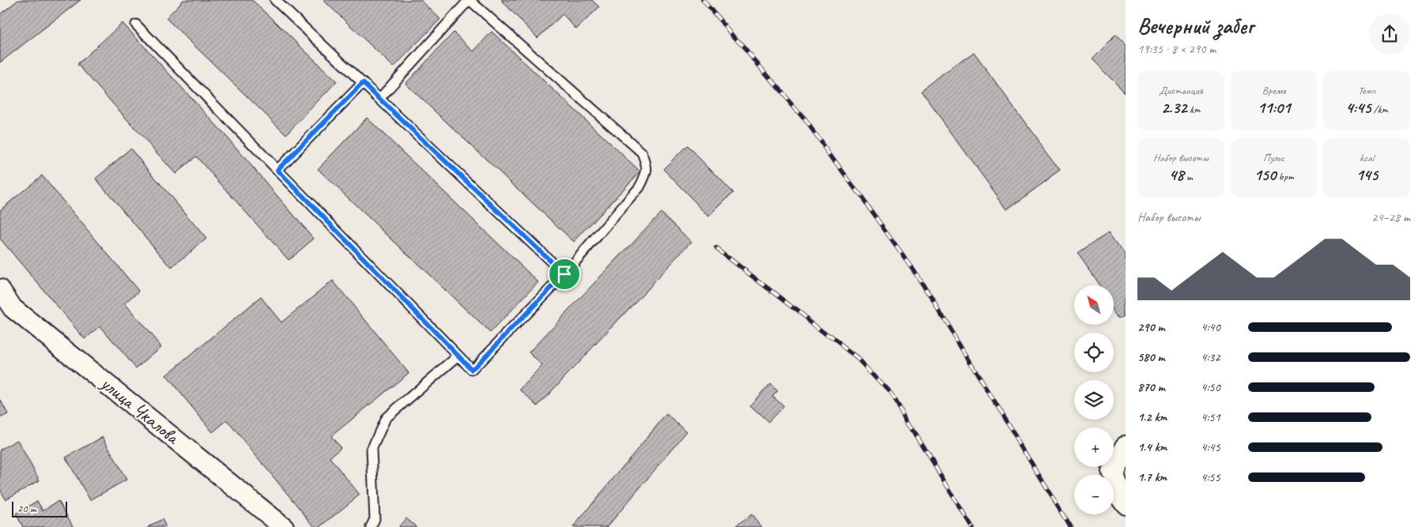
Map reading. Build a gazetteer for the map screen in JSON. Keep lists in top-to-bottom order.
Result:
{
  "streets": {
    "street": ["улица Чкалова"]
  },
  "scale_bar": "20 m",
  "north": "top left",
  "page": {
    "heading": ["Вечерний забег", "19:35 · 8 × 290 m"],
    "stats": [
      ["Дистанция", "2.32 km"],
      ["Время", "11:01"],
      ["Темп", "4:45 /km"],
      ["Набор высоты", "48 m"],
      ["Пульс", "150 bpm"],
      ["kcal", "145"]
    ],
    "chart": ["Набор высоты", "24–28 m"],
    "map_buttons": ["+", "−"],
    "list": [
      {
        "name": "290 m",
        "note": "4:40"
      },
      {
        "name": "580 m",
        "note": "4:32"
      },
      {
        "name": "870 m",
        "note": "4:50"
      },
      {
        "name": "1.2 km",
        "note": "4:51"
      },
      {
        "name": "1.4 km",
        "note": "4:45"
      },
      {
        "name": "1.7 km",
        "note": "4:55"
      }
    ],
    "scale": "20 m"
  }
}
